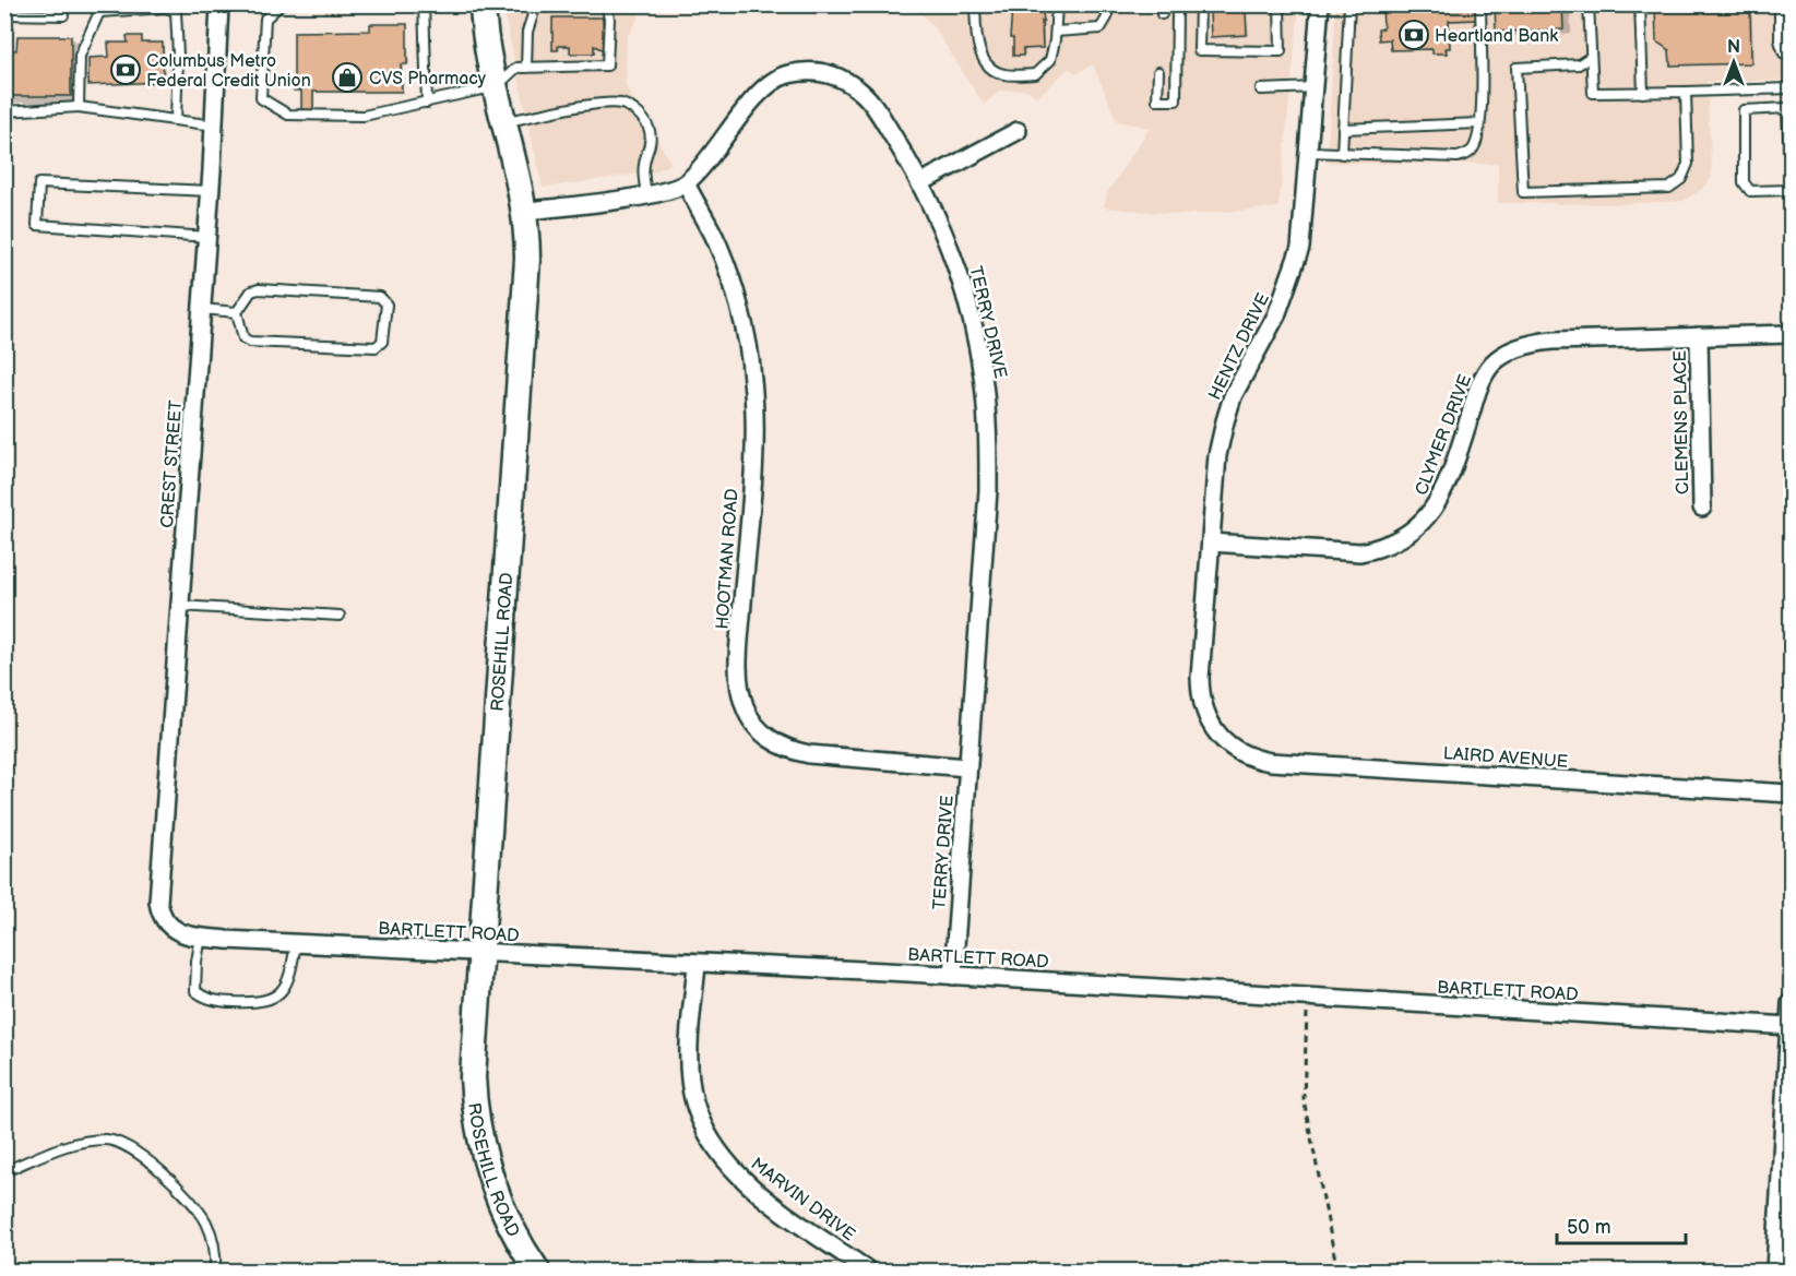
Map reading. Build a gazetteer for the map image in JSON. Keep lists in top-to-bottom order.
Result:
{
  "streets": {
    "street": [
      "TERRY DRIVE",
      "HENTZ DRIVE",
      "CLEMENS PLACE",
      "CLYMER DRIVE",
      "CREST STREET",
      "HOOTMAN ROAD",
      "ROSEHILL ROAD",
      "LAIRD AVENUE",
      "BARTLETT ROAD",
      "MARVIN DRIVE"
    ]
  },
  "crossings": [
    ["TERRY DRIVE", "HOOTMAN ROAD"],
    ["TERRY DRIVE", "BARTLETT ROAD"],
    ["HENTZ DRIVE", "CLYMER DRIVE"],
    ["HENTZ DRIVE", "LAIRD AVENUE"],
    ["CLEMENS PLACE", "CLYMER DRIVE"],
    ["CREST STREET", "BARTLETT ROAD"],
    ["ROSEHILL ROAD", "BARTLETT ROAD"],
    ["BARTLETT ROAD", "MARVIN DRIVE"]
  ],
  "places": {
    "bank": ["Heartland Bank", "Columbus Metro Federal Credit Union"],
    "shop": ["CVS Pharmacy"]
  },
  "scale_bar": "50 m",
  "north": "top"
}
